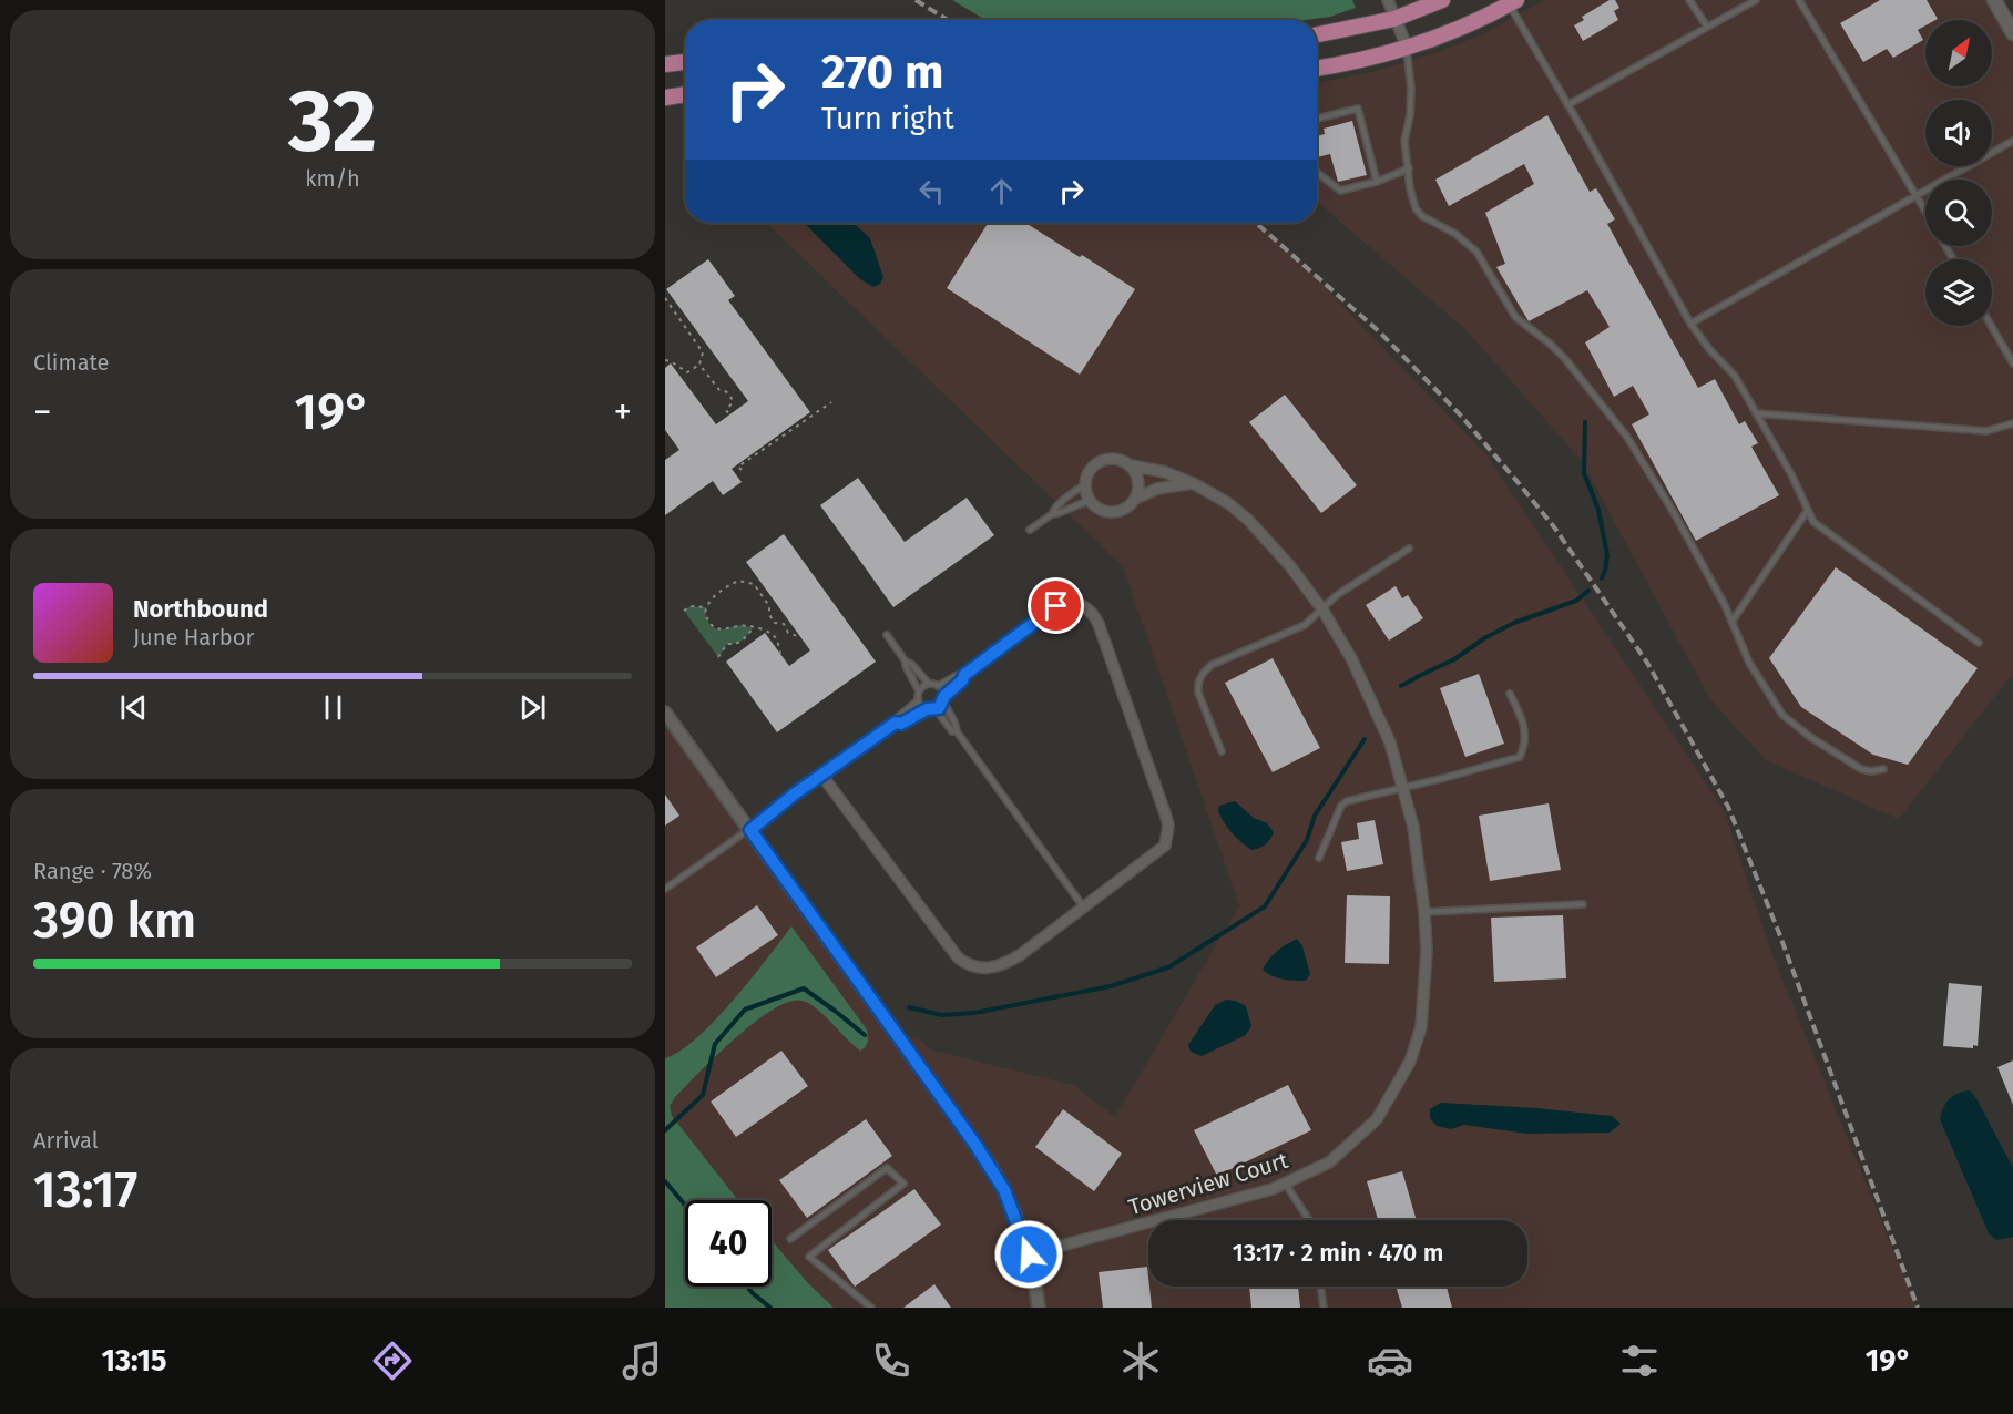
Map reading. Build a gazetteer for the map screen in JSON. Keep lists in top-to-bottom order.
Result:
{
  "streets": {
    "street": ["Towerview Court"]
  },
  "north": "top right",
  "page": {
    "tile": [
      ["32", "km/h"],
      "Climate",
      ["Range · 78%", "390 km"],
      ["Arrival", "13:17"]
    ],
    "turn": ["270 m", "Turn right"],
    "heat": ["−", "19°", "+"],
    "song": ["Northbound", "June Harbor"],
    "limit": "40",
    "trip": "13:17 · 2 min · 470 m",
    "tabs": ["13:15", "19°"]
  }
}
